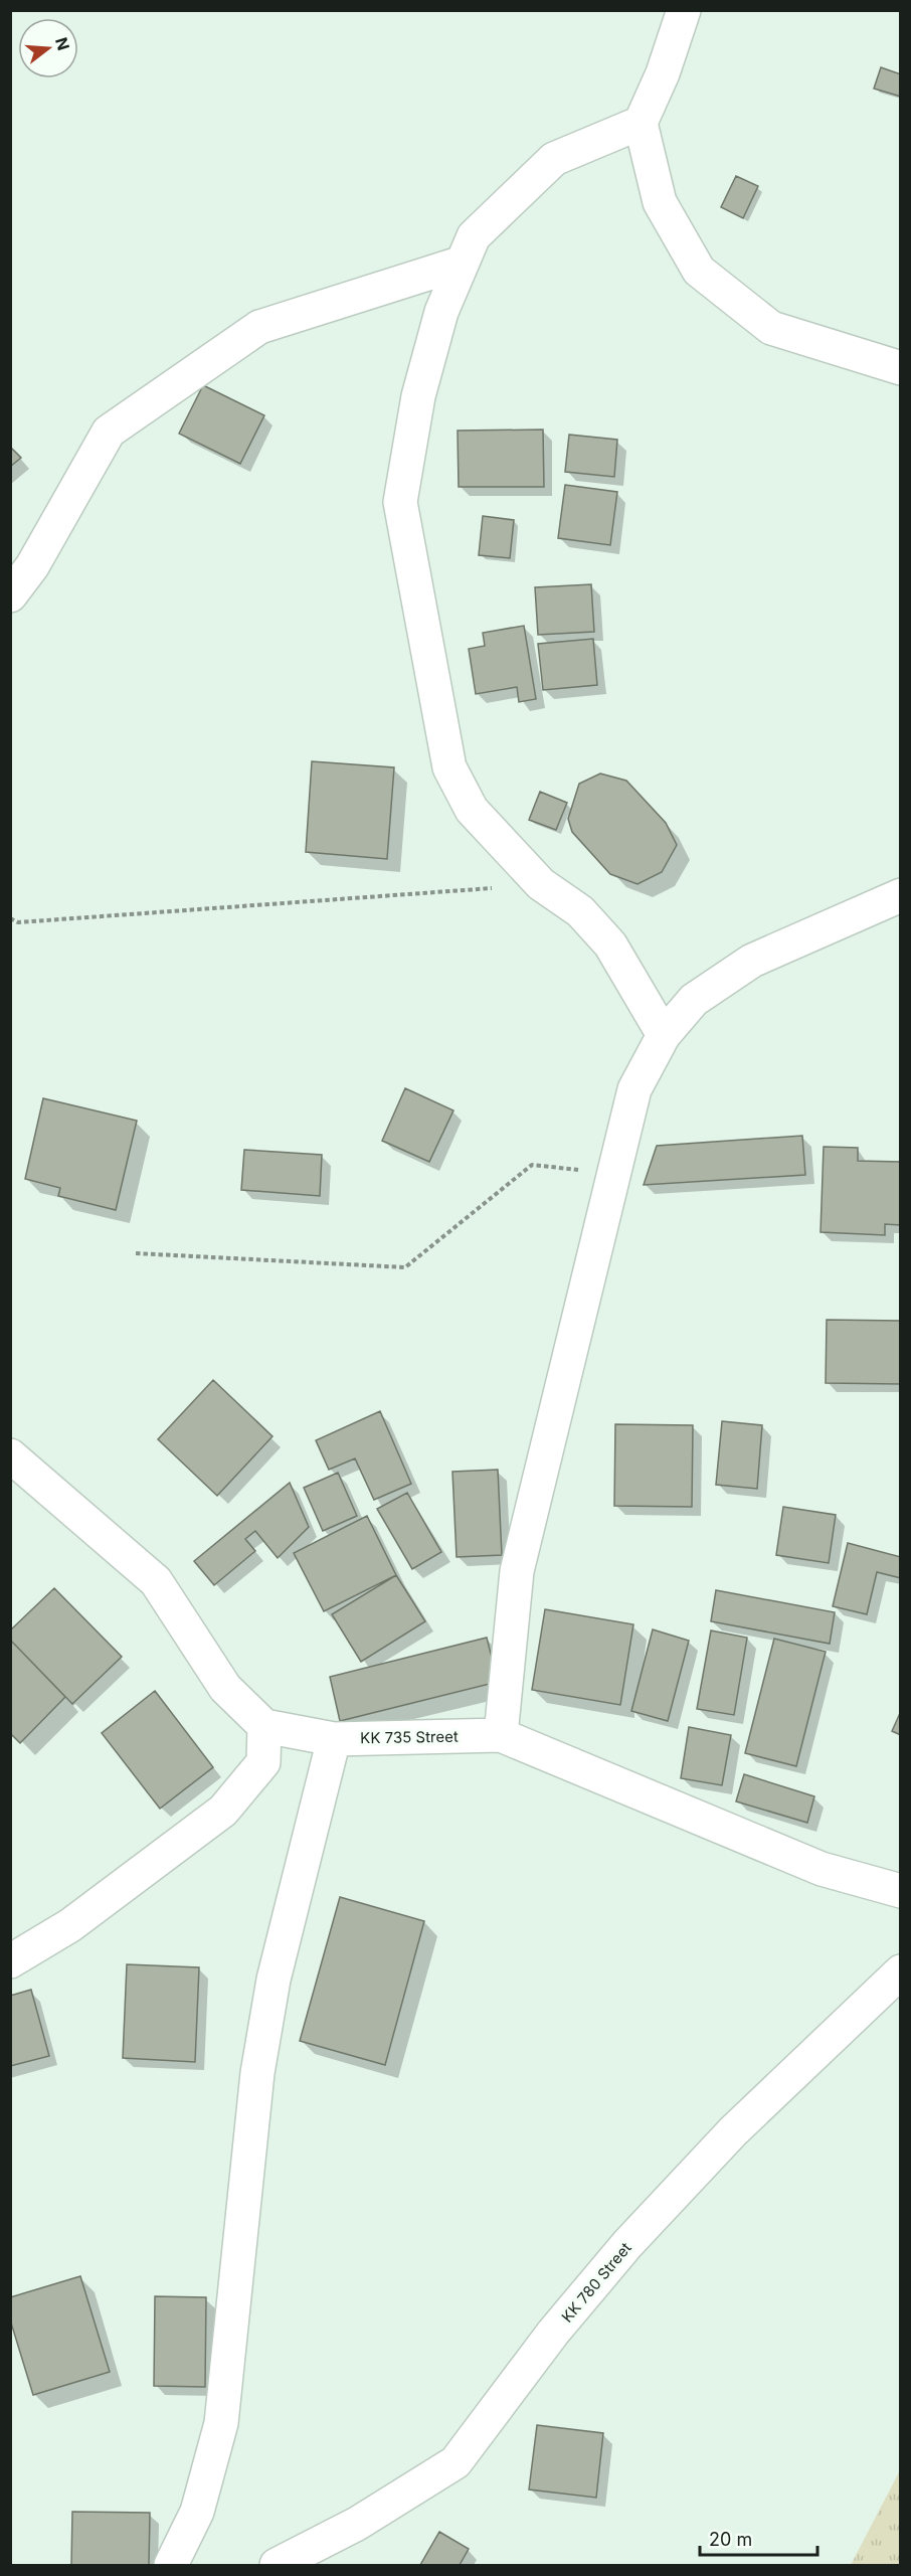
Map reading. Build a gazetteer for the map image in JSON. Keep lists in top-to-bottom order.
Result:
{
  "streets": {
    "street": ["KK 735 Street", "KK 780 Street"]
  },
  "scale_bar": "20 m",
  "north": "right"
}
